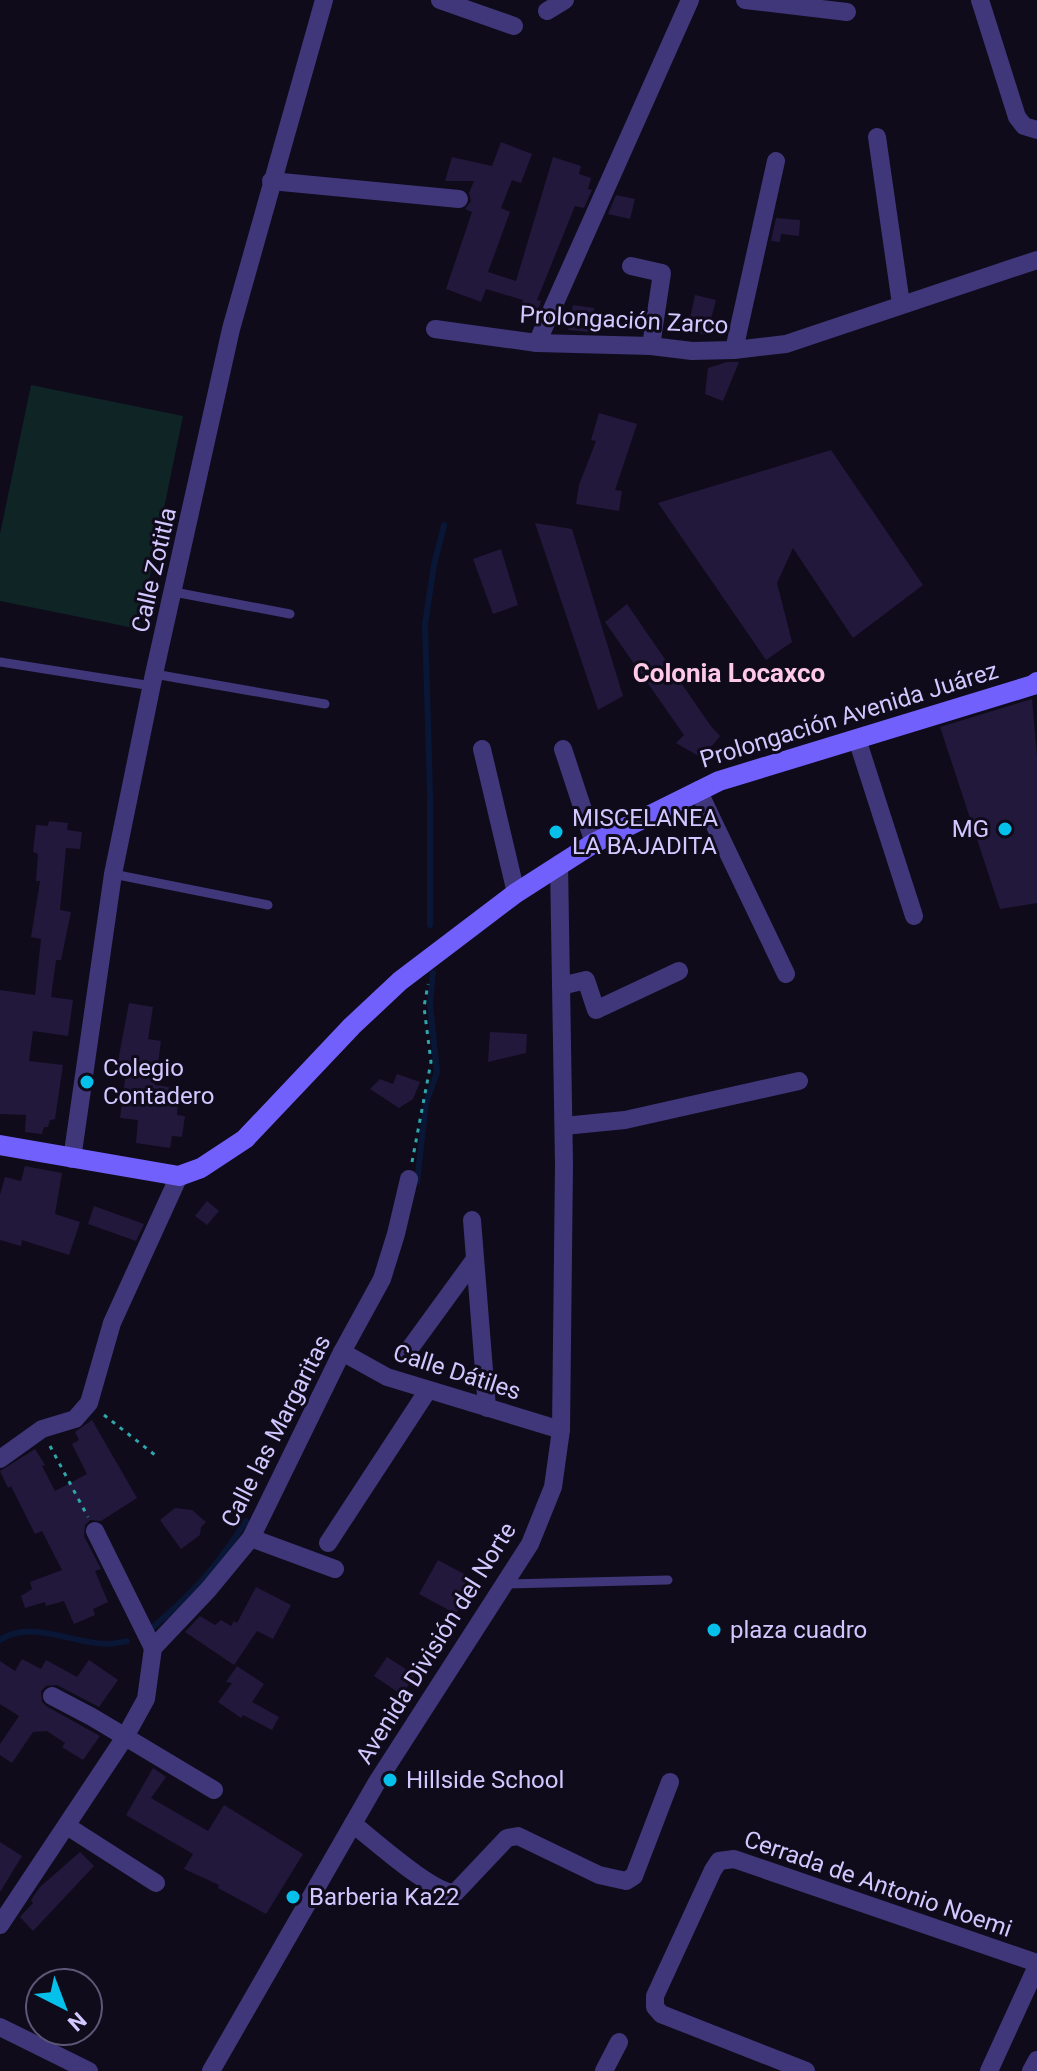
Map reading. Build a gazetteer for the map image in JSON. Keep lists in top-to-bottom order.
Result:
{
  "streets": {
    "street": [
      "Prolongación Zarco",
      "Calle Zotitla",
      "Prolongación Avenida Juárez",
      "Calle Dátiles",
      "Calle las Margaritas",
      "Avenida División del Norte",
      "Cerrada de Antonio Noemi"
    ]
  },
  "crossings": [
    ["Prolongación Avenida Juárez", "Avenida División del Norte"],
    ["Calle Dátiles", "Calle las Margaritas"],
    ["Calle Dátiles", "Avenida División del Norte"]
  ],
  "districts": ["Colonia Locaxco"],
  "places": [
    "MG",
    "MISCELANEA LA BAJADITA",
    "Colegio Contadero",
    "plaza cuadro",
    "Hillside School",
    "Barberia Ka22"
  ],
  "north": "bottom right"
}
